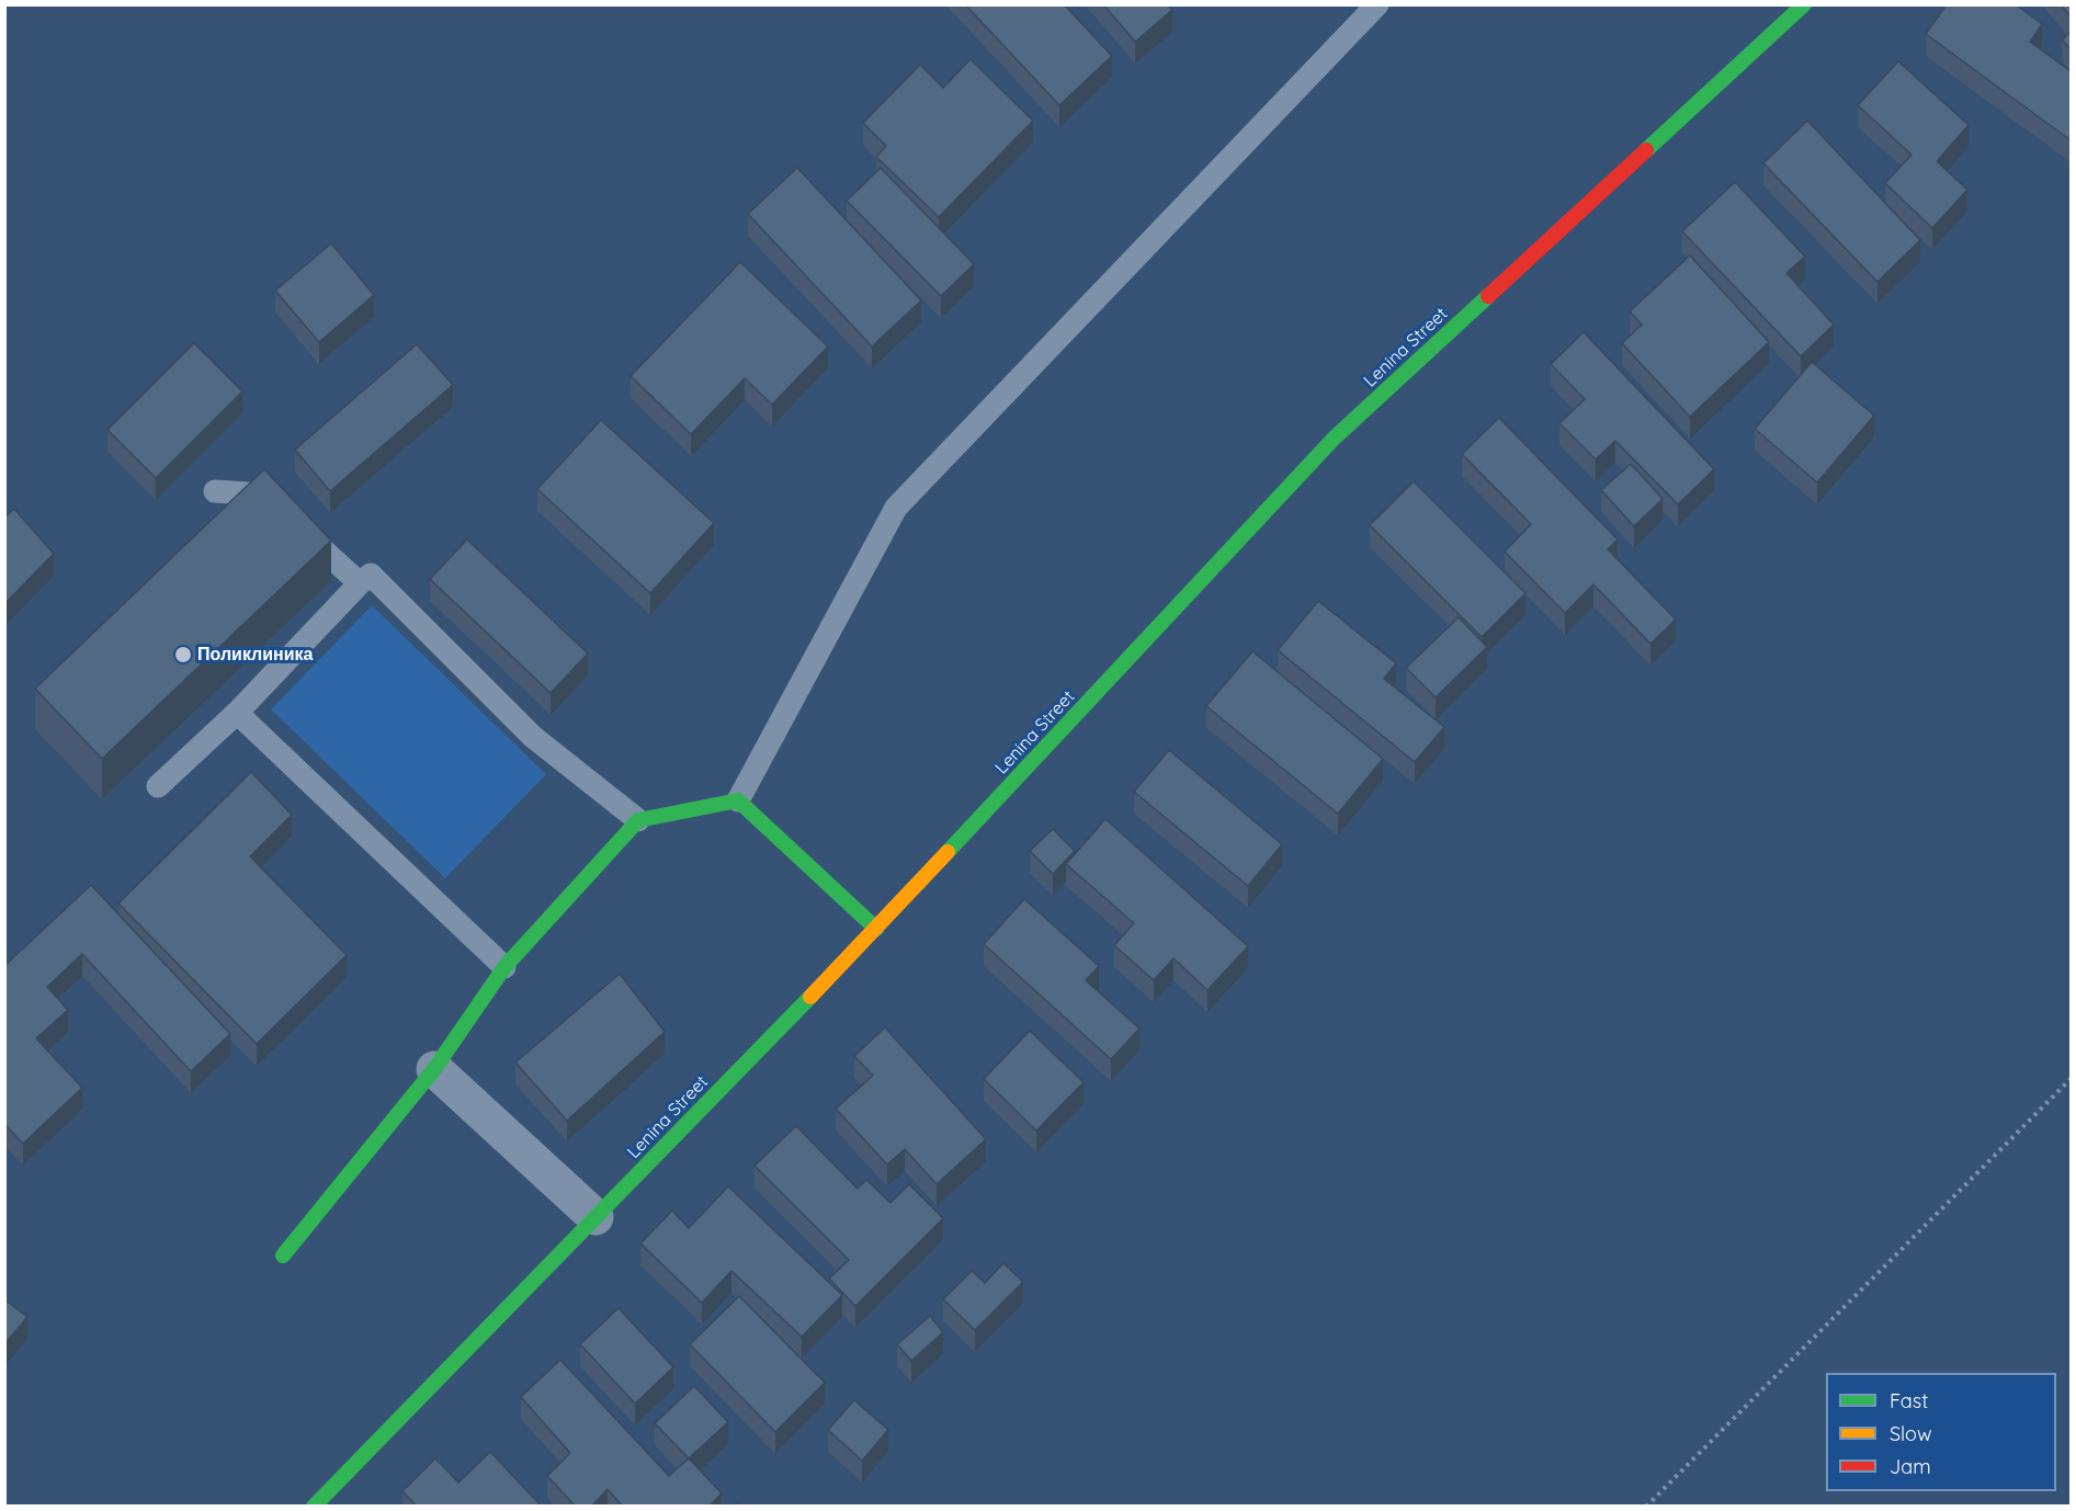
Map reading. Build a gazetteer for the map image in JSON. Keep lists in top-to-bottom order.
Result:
{
  "streets": {
    "street": ["Lenina Street"]
  },
  "places": ["Поликлиника"],
  "legend": ["Fast", "Slow", "Jam"]
}
